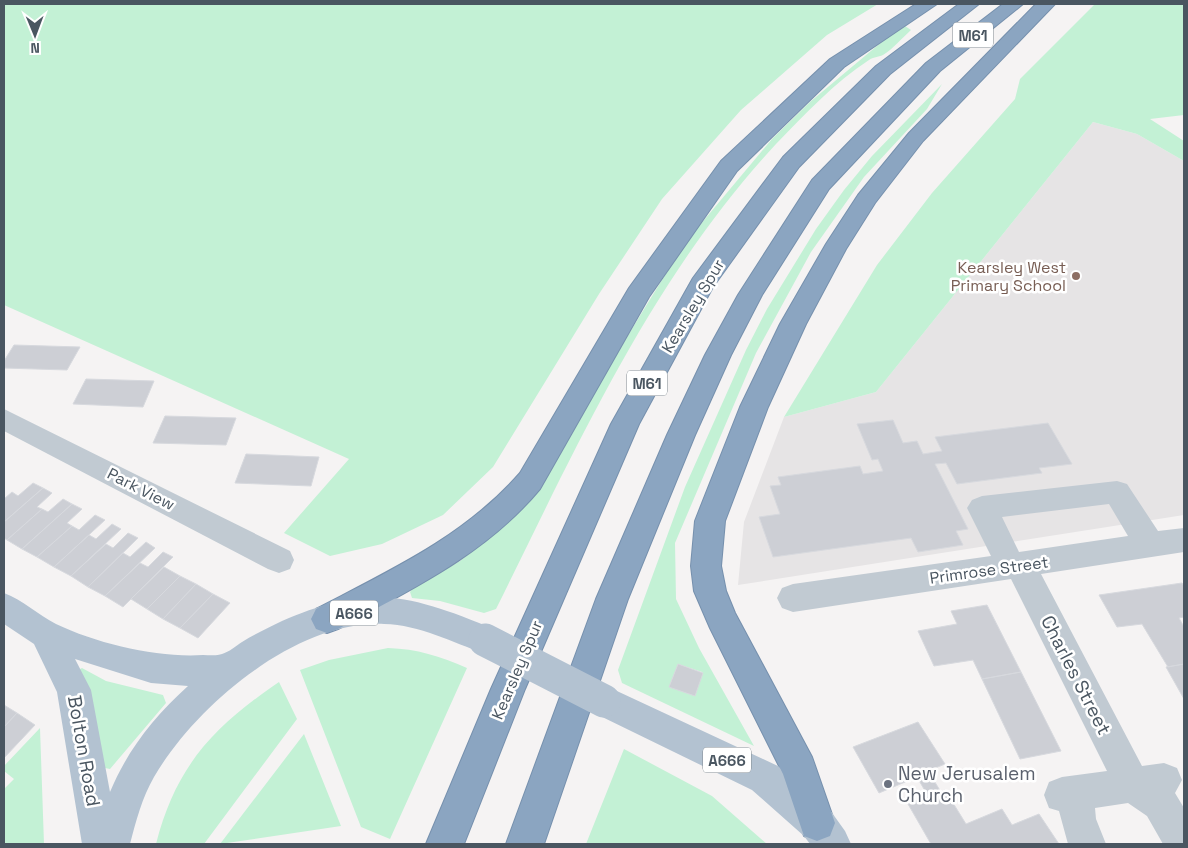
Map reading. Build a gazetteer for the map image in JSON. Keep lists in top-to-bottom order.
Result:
{
  "streets": {
    "highway": ["M61", "Kearsley Spur"],
    "main road": ["A666", "Bolton Road"],
    "street": ["Park View", "Primrose Street", "Charles Street"]
  },
  "crossings": [
    ["M61", "A666"],
    ["Primrose Street", "Charles Street"],
    ["A666", "Bolton Road"]
  ],
  "places": ["Kearsley West Primary School", "New Jerusalem Church"],
  "north": "bottom"
}
